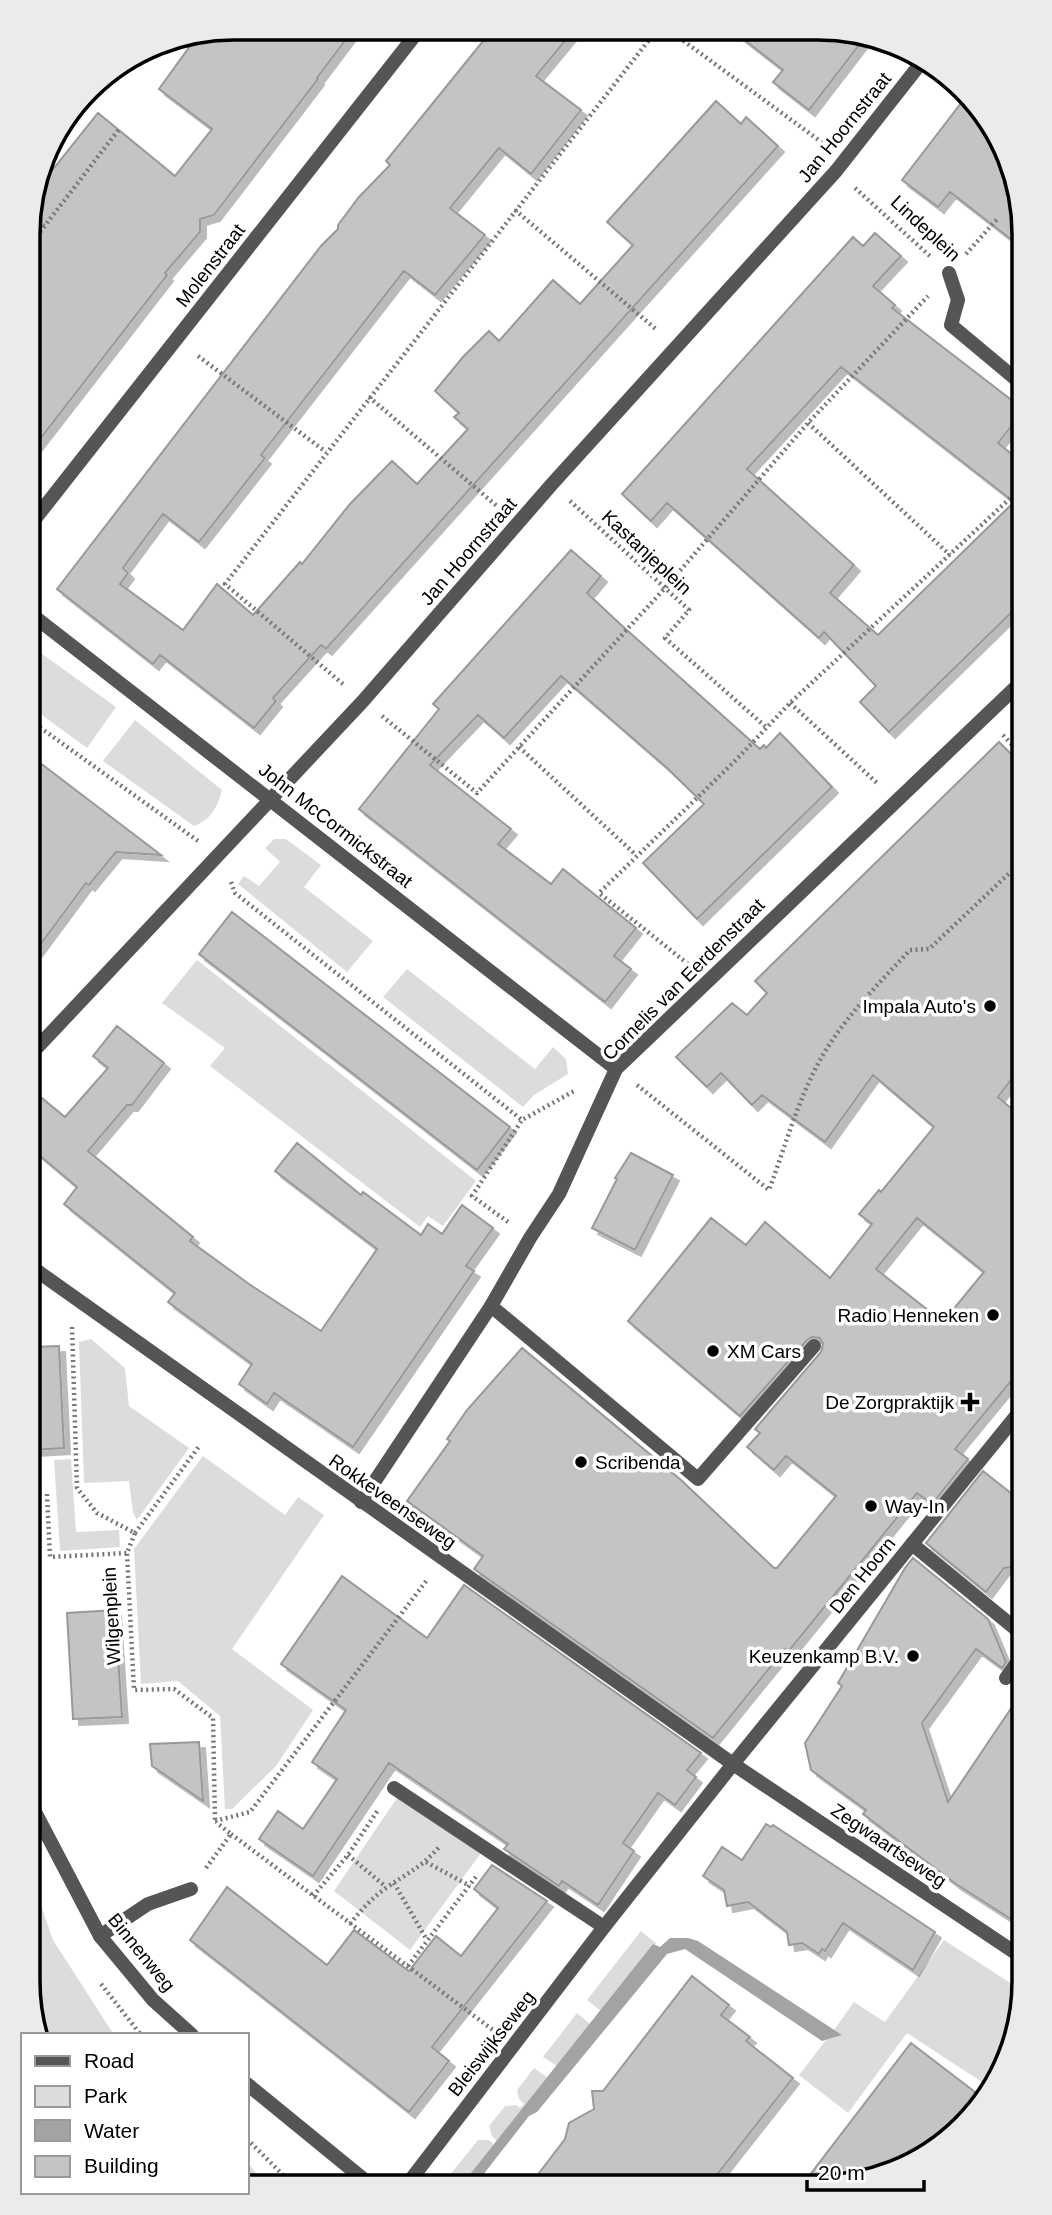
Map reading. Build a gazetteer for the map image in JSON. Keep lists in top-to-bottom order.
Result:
{
  "streets": {
    "street": [
      "Jan Hoornstraat",
      "Lindeplein",
      "Molenstraat",
      "John McCormickstraat",
      "Cornelis van Eerdenstraat",
      "Rokkeveenseweg",
      "Den Hoorn",
      "Zegwaartseweg",
      "Binnenweg",
      "Bleiswijkseweg"
    ],
    "path": ["Kastanjeplein", "Wilgenplein"]
  },
  "crossings": [
    ["Jan Hoornstraat", "Lindeplein"],
    ["Jan Hoornstraat", "Kastanjeplein"],
    ["Jan Hoornstraat", "John McCormickstraat"],
    ["John McCormickstraat", "Cornelis van Eerdenstraat"],
    ["Cornelis van Eerdenstraat", "Rokkeveenseweg"],
    ["Rokkeveenseweg", "Den Hoorn"],
    ["Rokkeveenseweg", "Zegwaartseweg"],
    ["Rokkeveenseweg", "Bleiswijkseweg"],
    ["Den Hoorn", "Zegwaartseweg"],
    ["Den Hoorn", "Bleiswijkseweg"],
    ["Zegwaartseweg", "Bleiswijkseweg"]
  ],
  "places": {
    "other": [
      "Impala Auto's",
      "Radio Henneken",
      "XM Cars",
      "Scribenda",
      "Way-In",
      "Keuzenkamp B.V."
    ],
    "health": ["De Zorgpraktijk"]
  },
  "legend": [
    "Road",
    "Park",
    "Water",
    "Building"
  ],
  "scale_bar": "20 m"
}
